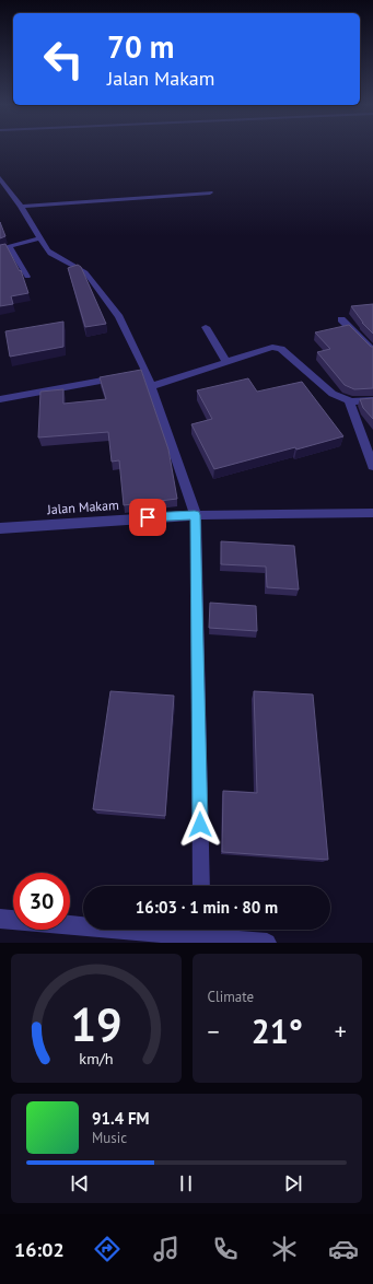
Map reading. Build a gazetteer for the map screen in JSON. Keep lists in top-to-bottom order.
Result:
{
  "streets": {
    "street": ["Jalan Makam"]
  },
  "page": {
    "turn": ["70 m", "Jalan Makam"],
    "limit": "30",
    "trip": "16:03 · 1 min · 80 m",
    "tile": "Climate",
    "heat": ["−", "21°", "+"],
    "song": ["91.4 FM", "Music"],
    "tabs": "16:02",
    "gauge": ["19", "km/h"]
  }
}
